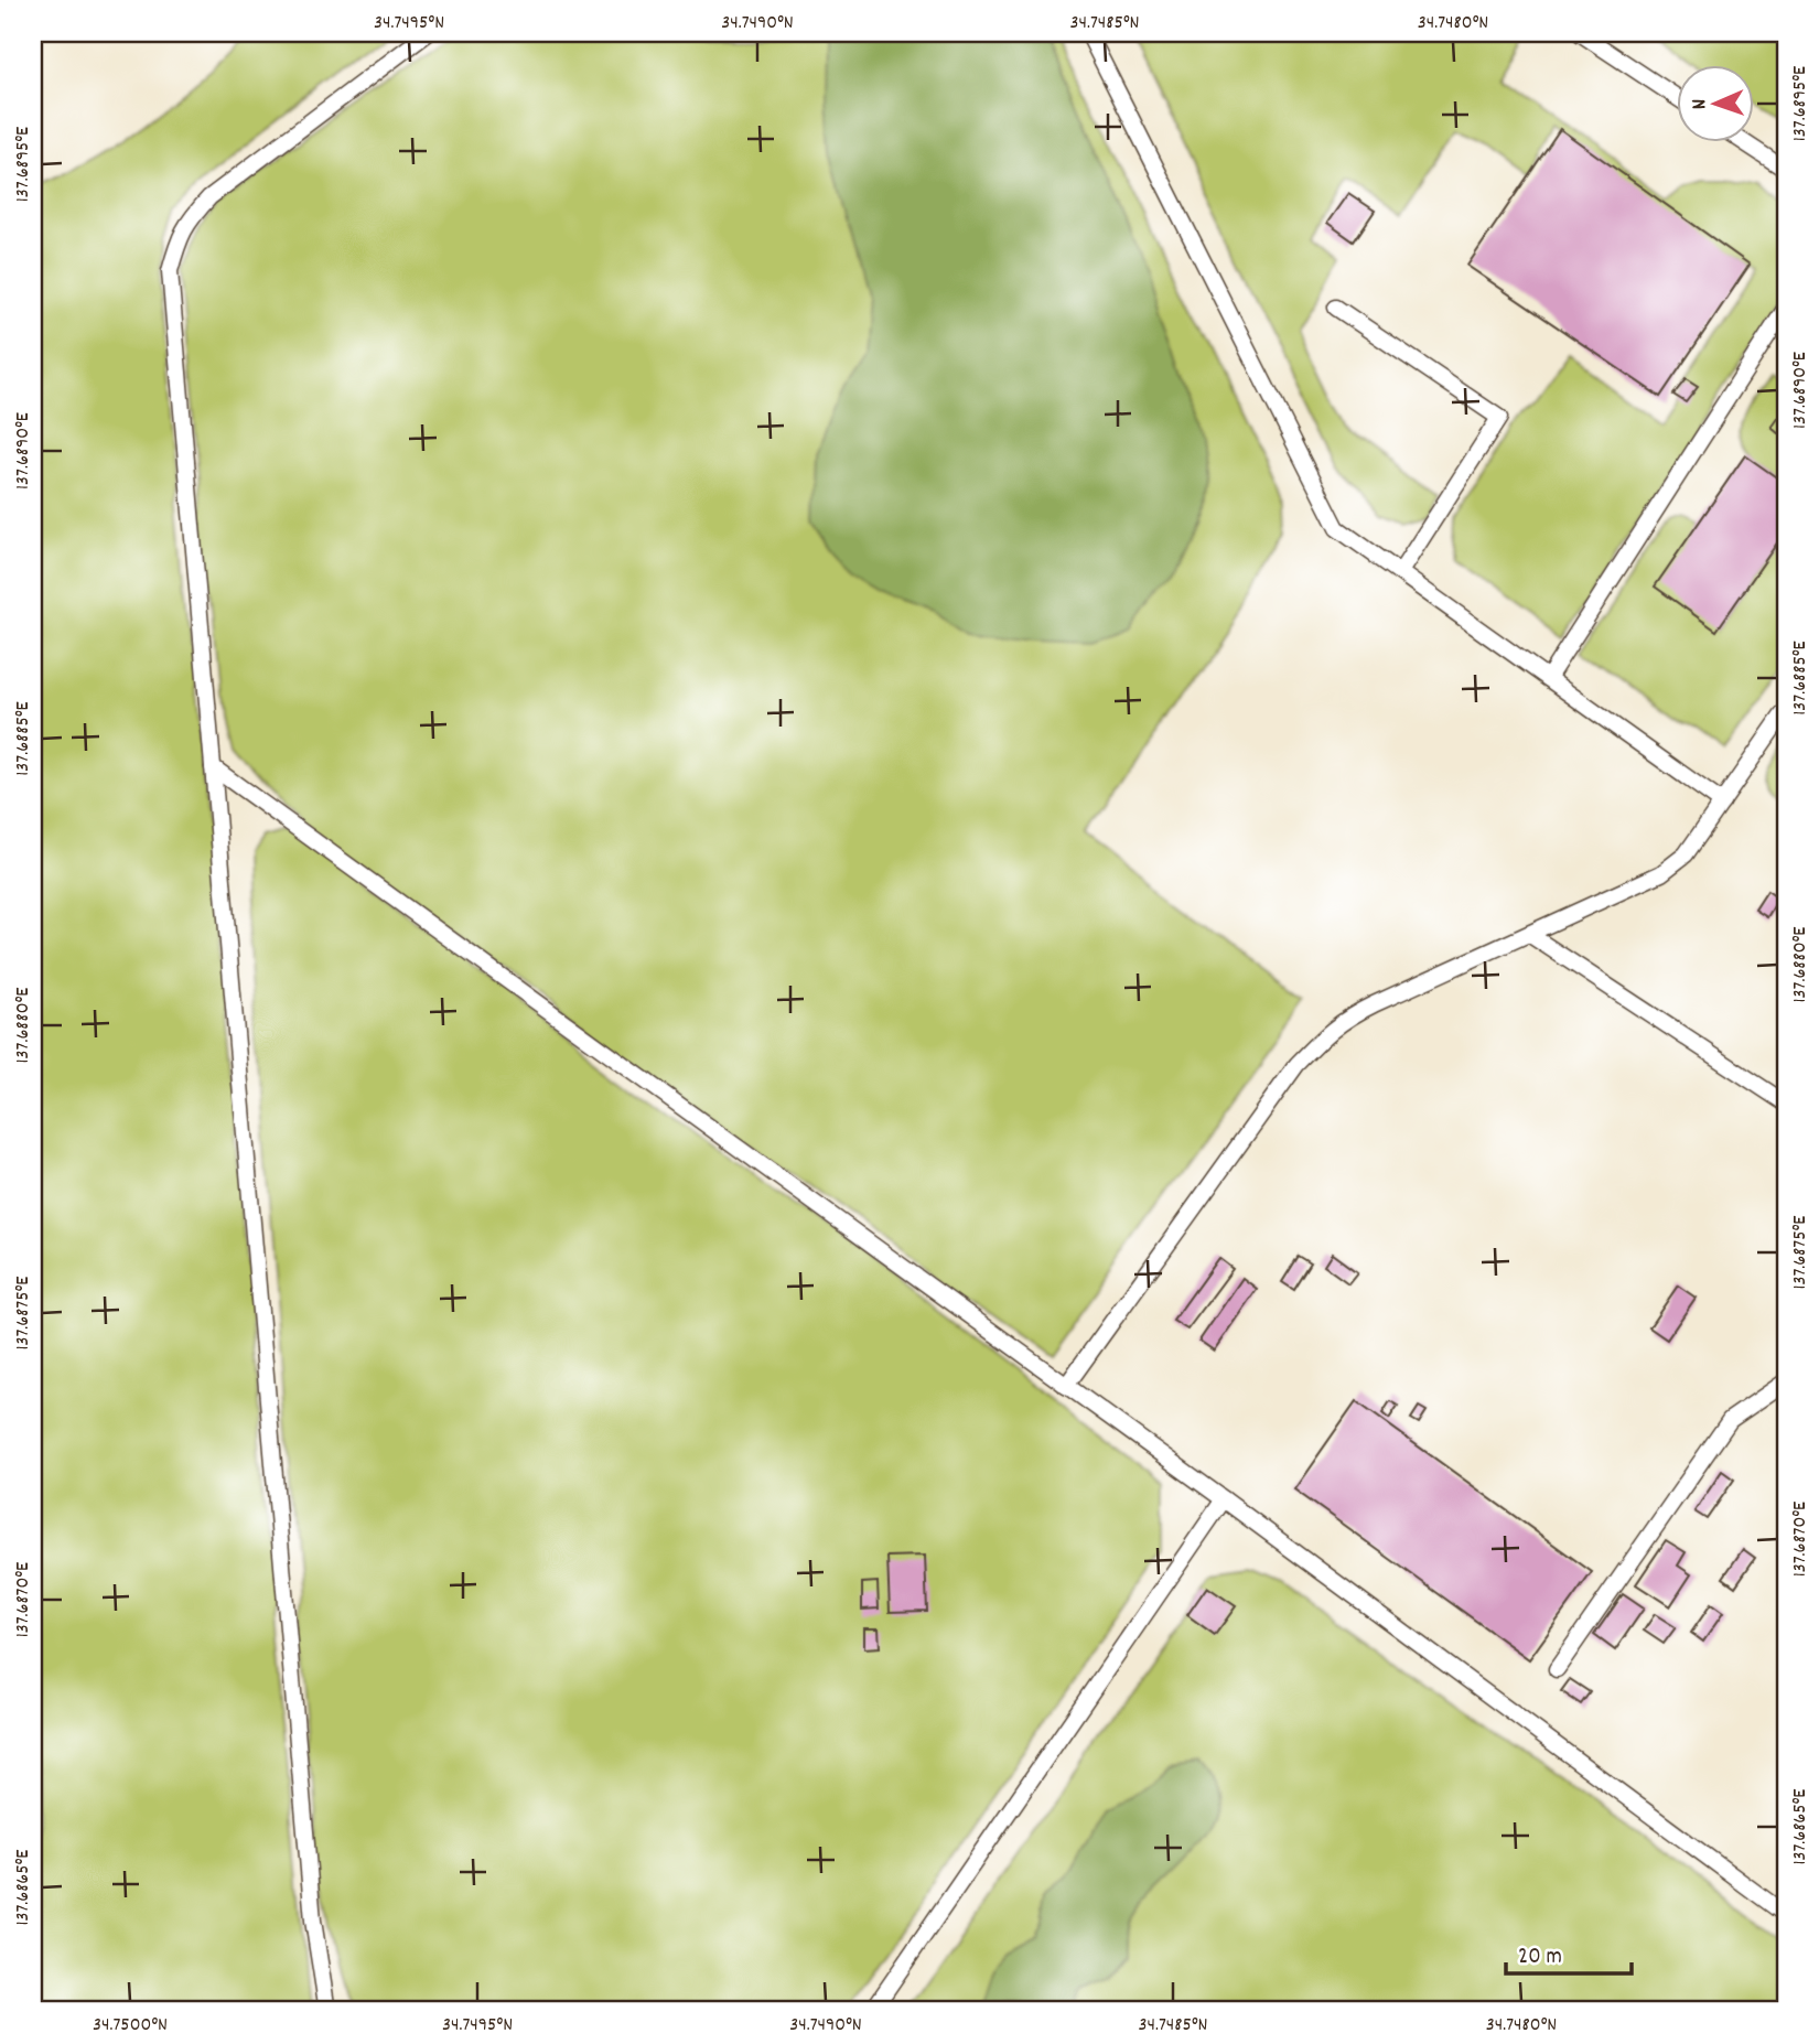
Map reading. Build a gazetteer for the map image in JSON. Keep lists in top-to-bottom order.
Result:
{
  "scale_bar": "20 m",
  "north": "left",
  "coordinates": [
    "34.7495°N",
    "34.7490°N",
    "34.7485°N",
    "34.7480°N",
    "137.6895°E",
    "137.6890°E",
    "137.6885°E",
    "137.6880°E",
    "137.6875°E",
    "137.6870°E",
    "137.6865°E",
    "34.7500°N"
  ]
}
